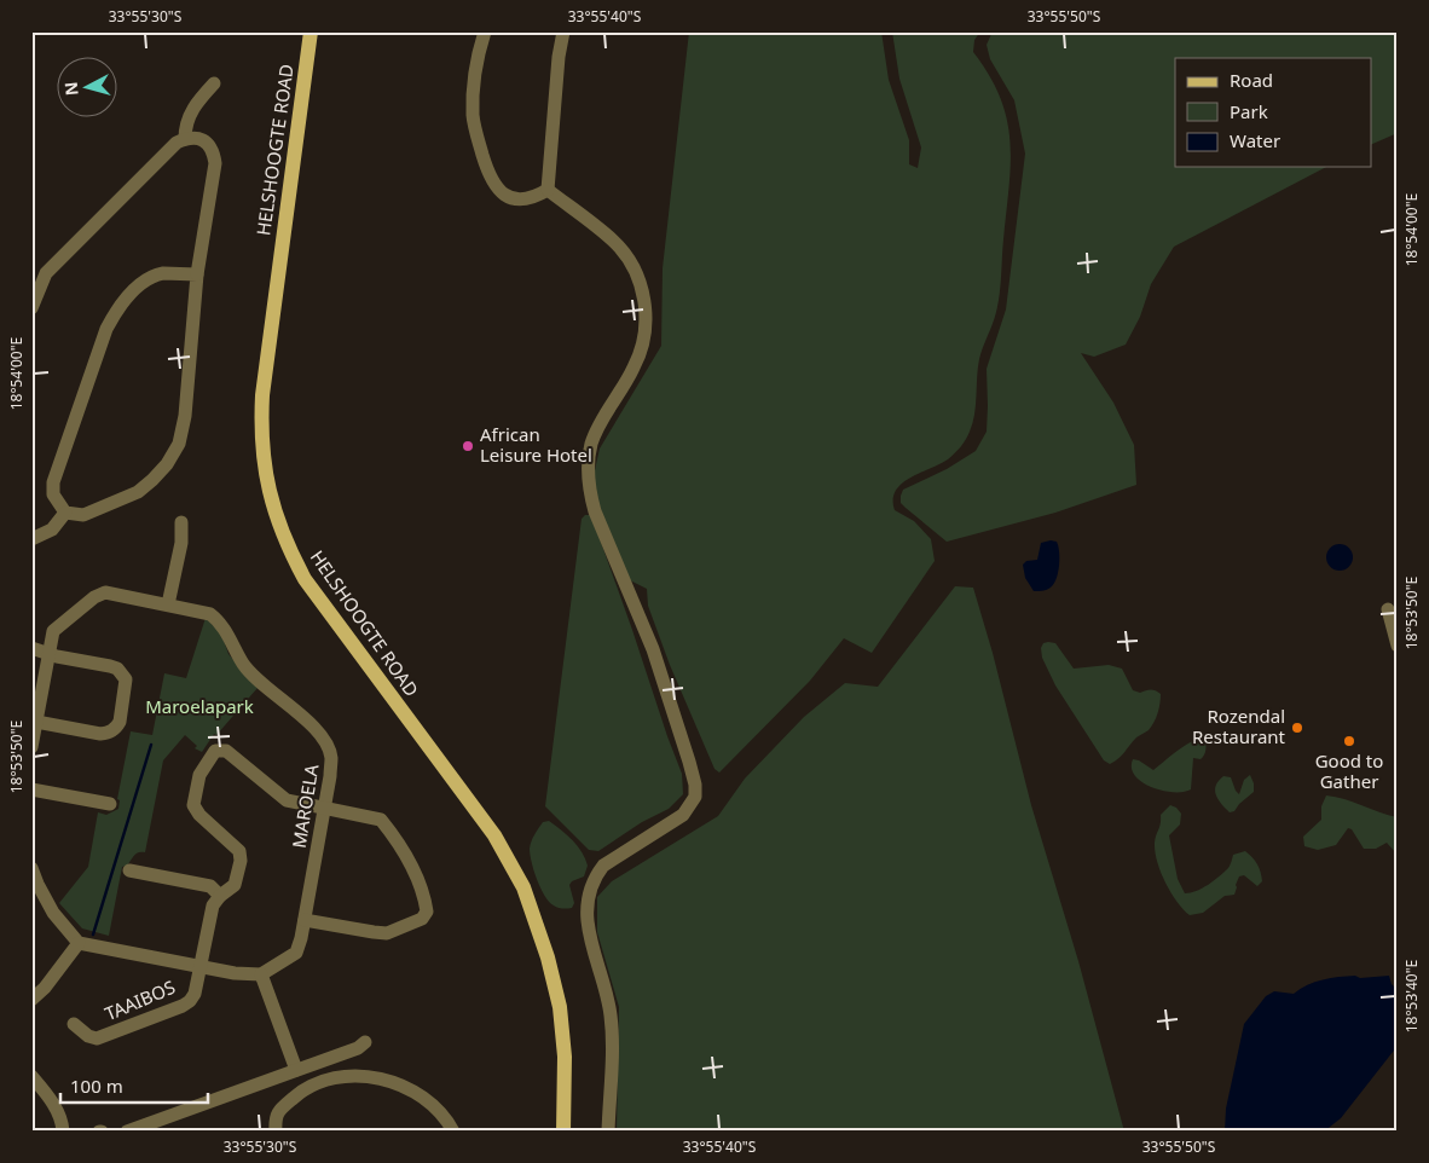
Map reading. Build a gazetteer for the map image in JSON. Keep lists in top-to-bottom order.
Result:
{
  "streets": {
    "main road": ["HELSHOOGTE ROAD"],
    "street": ["MAROELA", "TAAIBOS"]
  },
  "parks": ["Maroelapark"],
  "places": ["African Leisure Hotel", "Rozendal Restaurant", "Good to Gather"],
  "legend": ["Road", "Park", "Water"],
  "scale_bar": "100 m",
  "north": "left",
  "coordinates": [
    "33°55'30\"S",
    "33°55'40\"S",
    "33°55'50\"S",
    "18°54'00\"E",
    "18°53'50\"E",
    "18°53'40\"E"
  ]
}
